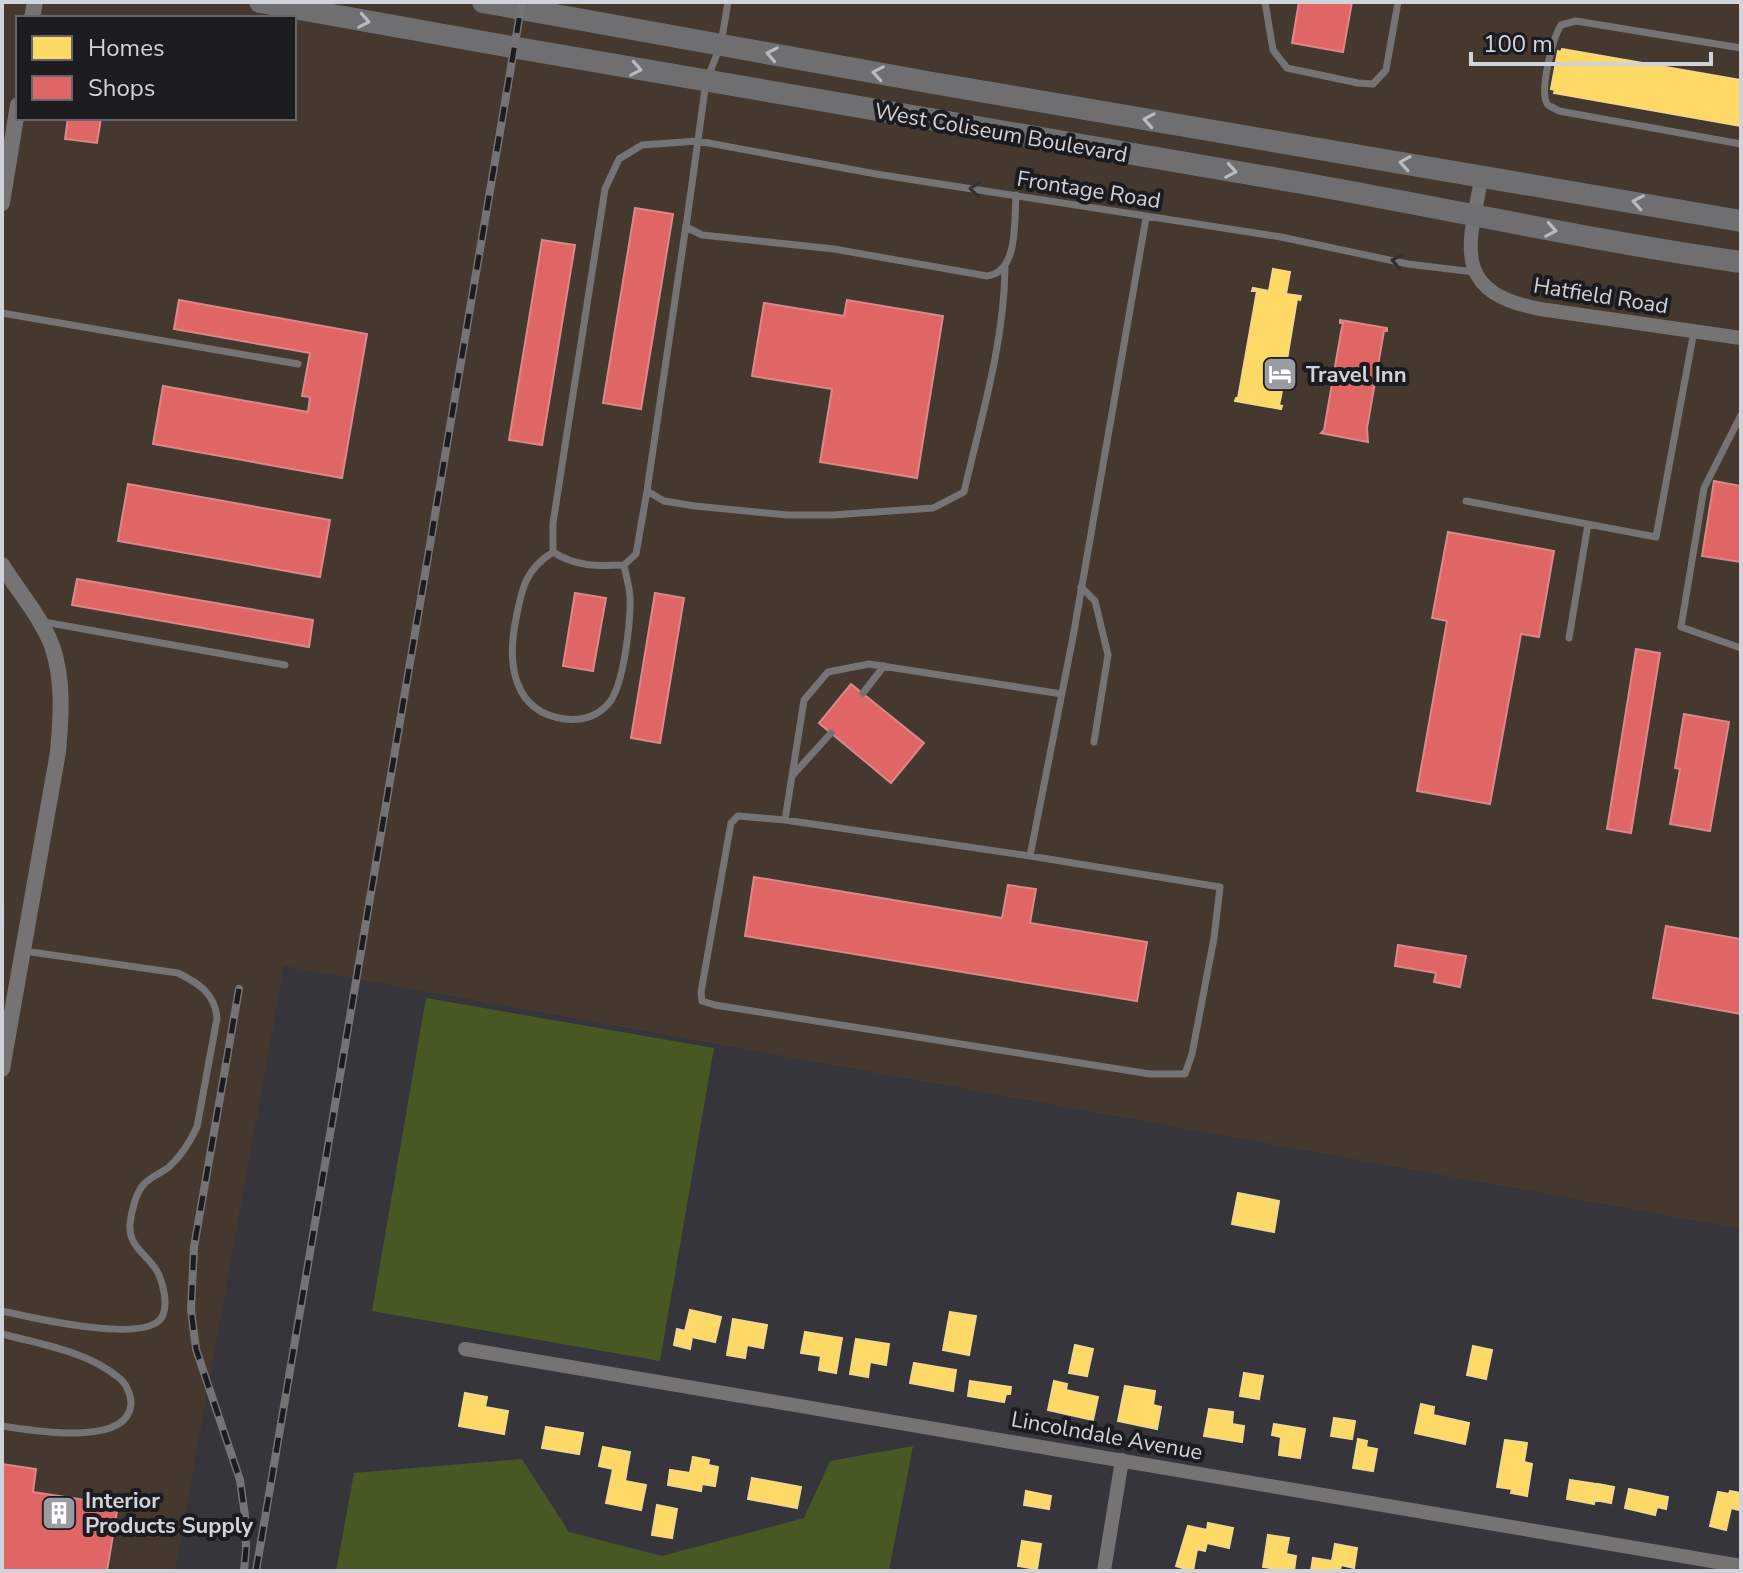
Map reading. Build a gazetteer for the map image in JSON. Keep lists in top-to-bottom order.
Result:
{
  "streets": {
    "highway": ["West Coliseum Boulevard"],
    "street": ["Hatfield Road", "Lincolndale Avenue"],
    "lane": ["Frontage Road"]
  },
  "crossings": [
    ["Frontage Road", "Hatfield Road"]
  ],
  "one_way": ["Frontage Road"],
  "places": {
    "hotel": ["Travel Inn"],
    "building": ["Interior Products Supply"]
  },
  "legend": ["Homes", "Shops"],
  "scale_bar": "100 m"
}
